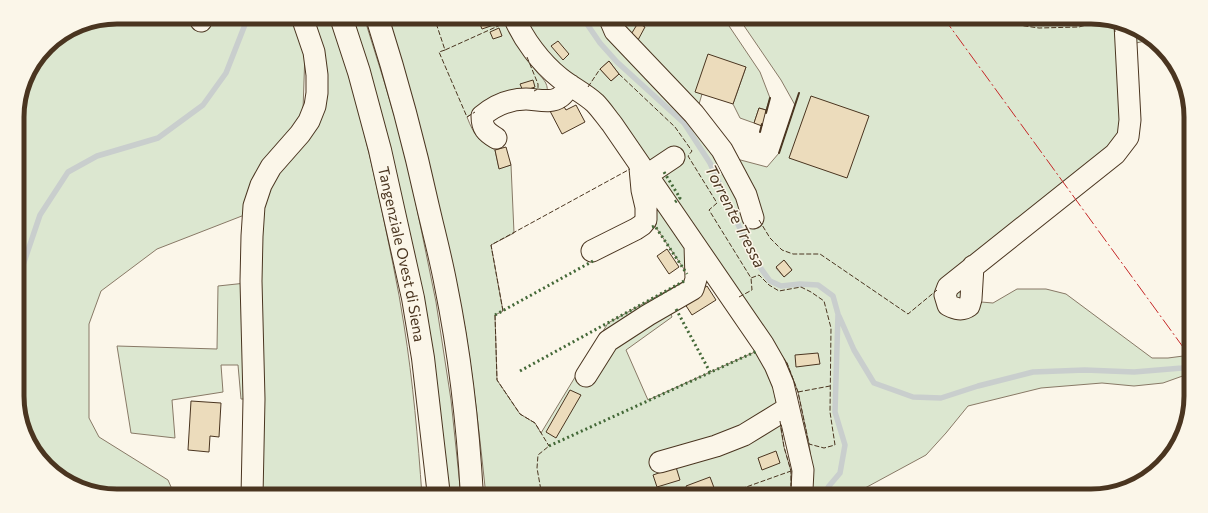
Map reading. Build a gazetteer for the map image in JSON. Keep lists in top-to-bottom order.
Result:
{
  "streets": {
    "highway": ["Tangenziale Ovest di Siena"]
  },
  "water": ["Torrente Tressa"]
}
